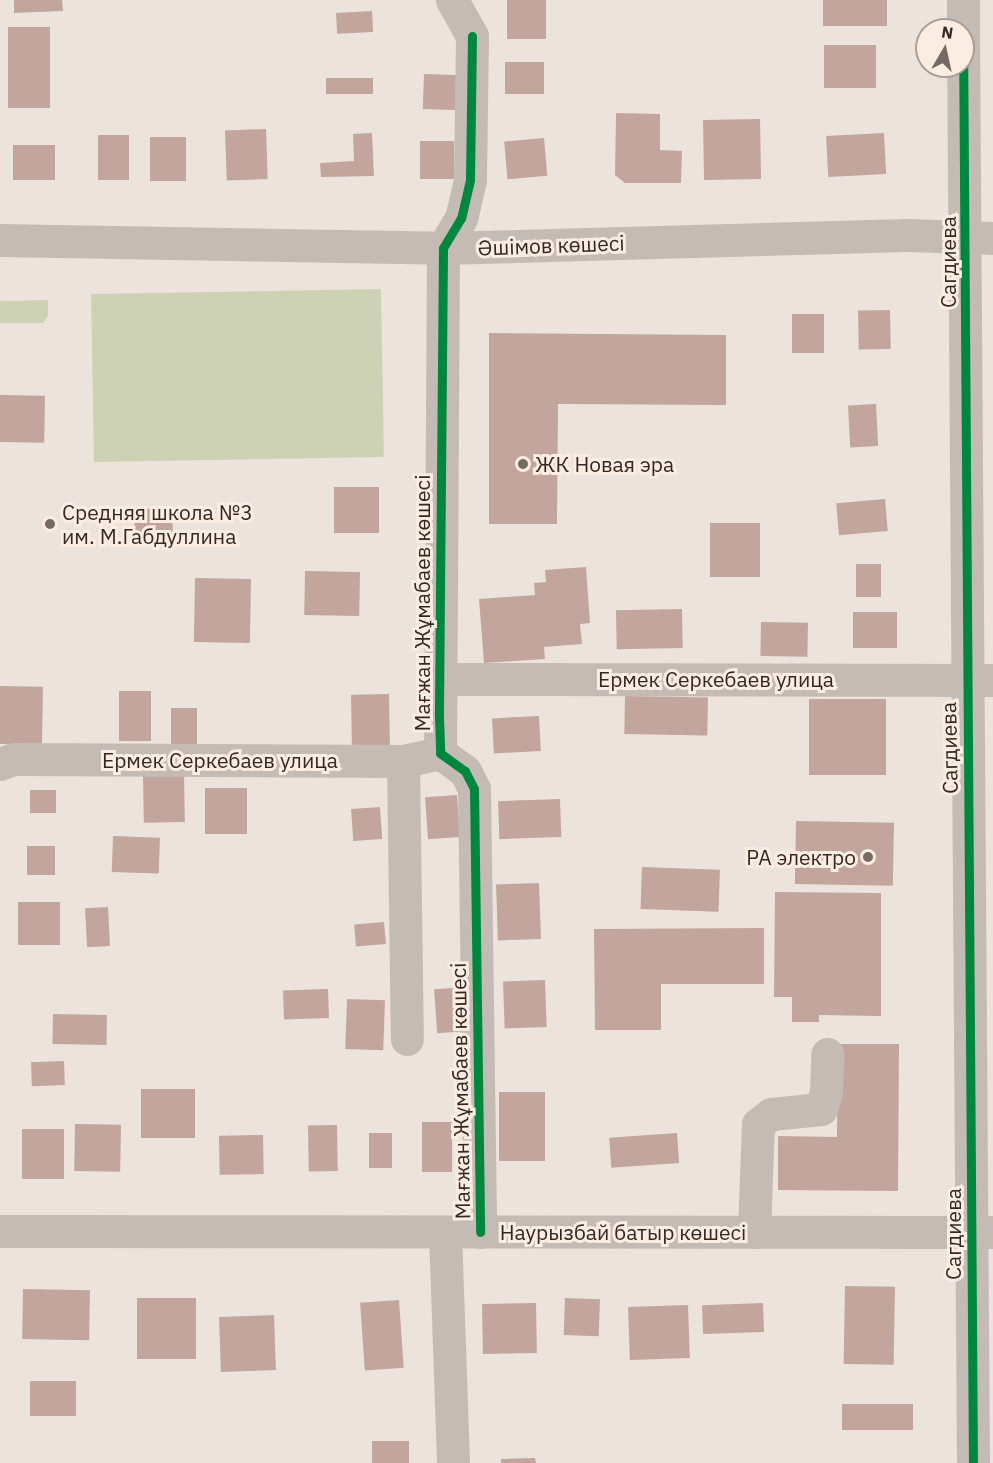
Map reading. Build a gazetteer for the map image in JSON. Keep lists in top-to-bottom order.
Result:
{
  "streets": {
    "street": [
      "Әшімов көшесі",
      "Сагдиева",
      "Мағжан Жұмабаев көшесі",
      "Ермек Серкебаев улица",
      "Наурызбай батыр көшесі"
    ]
  },
  "crossings": [
    ["Әшімов көшесі", "Сагдиева"],
    ["Әшімов көшесі", "Мағжан Жұмабаев көшесі"],
    ["Сагдиева", "Ермек Серкебаев улица"],
    ["Сагдиева", "Наурызбай батыр көшесі"],
    ["Мағжан Жұмабаев көшесі", "Ермек Серкебаев улица"],
    ["Мағжан Жұмабаев көшесі", "Наурызбай батыр көшесі"]
  ],
  "places": ["ЖК Новая эра", "Средняя школа №3 им. М.Габдуллина", "РА электро"],
  "north": "top"
}
